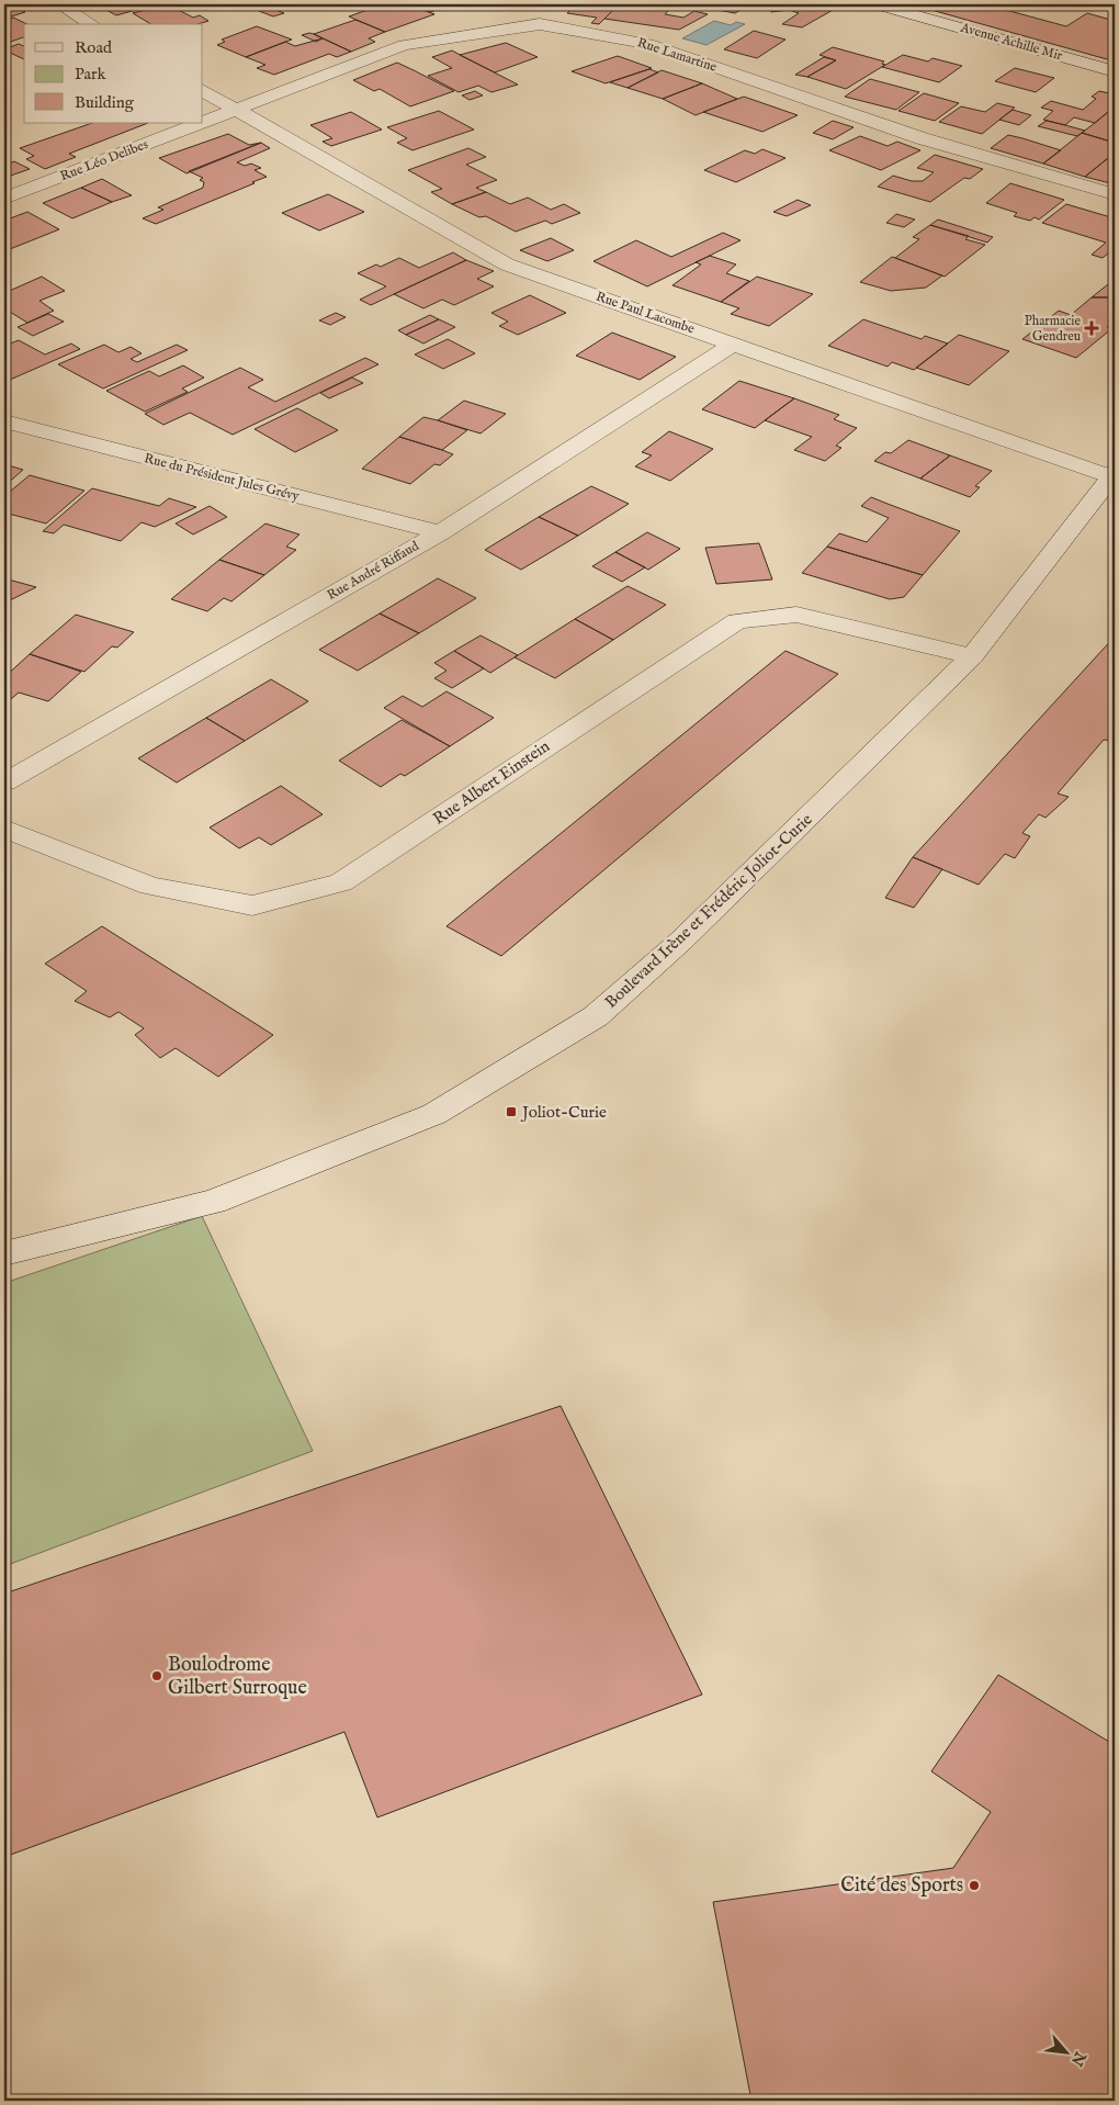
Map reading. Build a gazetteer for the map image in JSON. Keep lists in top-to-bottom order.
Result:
{
  "streets": {
    "street": [
      "Avenue Achille Mir",
      "Rue Lamartine",
      "Rue Léo Delibes",
      "Rue Paul Lacombe",
      "Rue du Président Jules Grévy",
      "Rue André Riffaud",
      "Rue Albert Einstein",
      "Boulevard Irène et Frédéric Joliot-Curie"
    ]
  },
  "crossings": [
    ["Rue Lamartine", "Rue Léo Delibes"],
    ["Rue Lamartine", "Rue Paul Lacombe"],
    ["Rue Léo Delibes", "Rue Paul Lacombe"],
    ["Rue Paul Lacombe", "Rue André Riffaud"],
    ["Rue Paul Lacombe", "Boulevard Irène et Frédéric Joliot-Curie"],
    ["Rue du Président Jules Grévy", "Rue André Riffaud"],
    ["Rue Albert Einstein", "Boulevard Irène et Frédéric Joliot-Curie"]
  ],
  "places": {
    "health": ["Pharmacie Gendreu"],
    "transit": ["Joliot-Curie"],
    "other": ["Boulodrome Gilbert Surroque", "Cité des Sports"]
  },
  "legend": ["Road", "Park", "Building"],
  "north": "bottom right"
}
